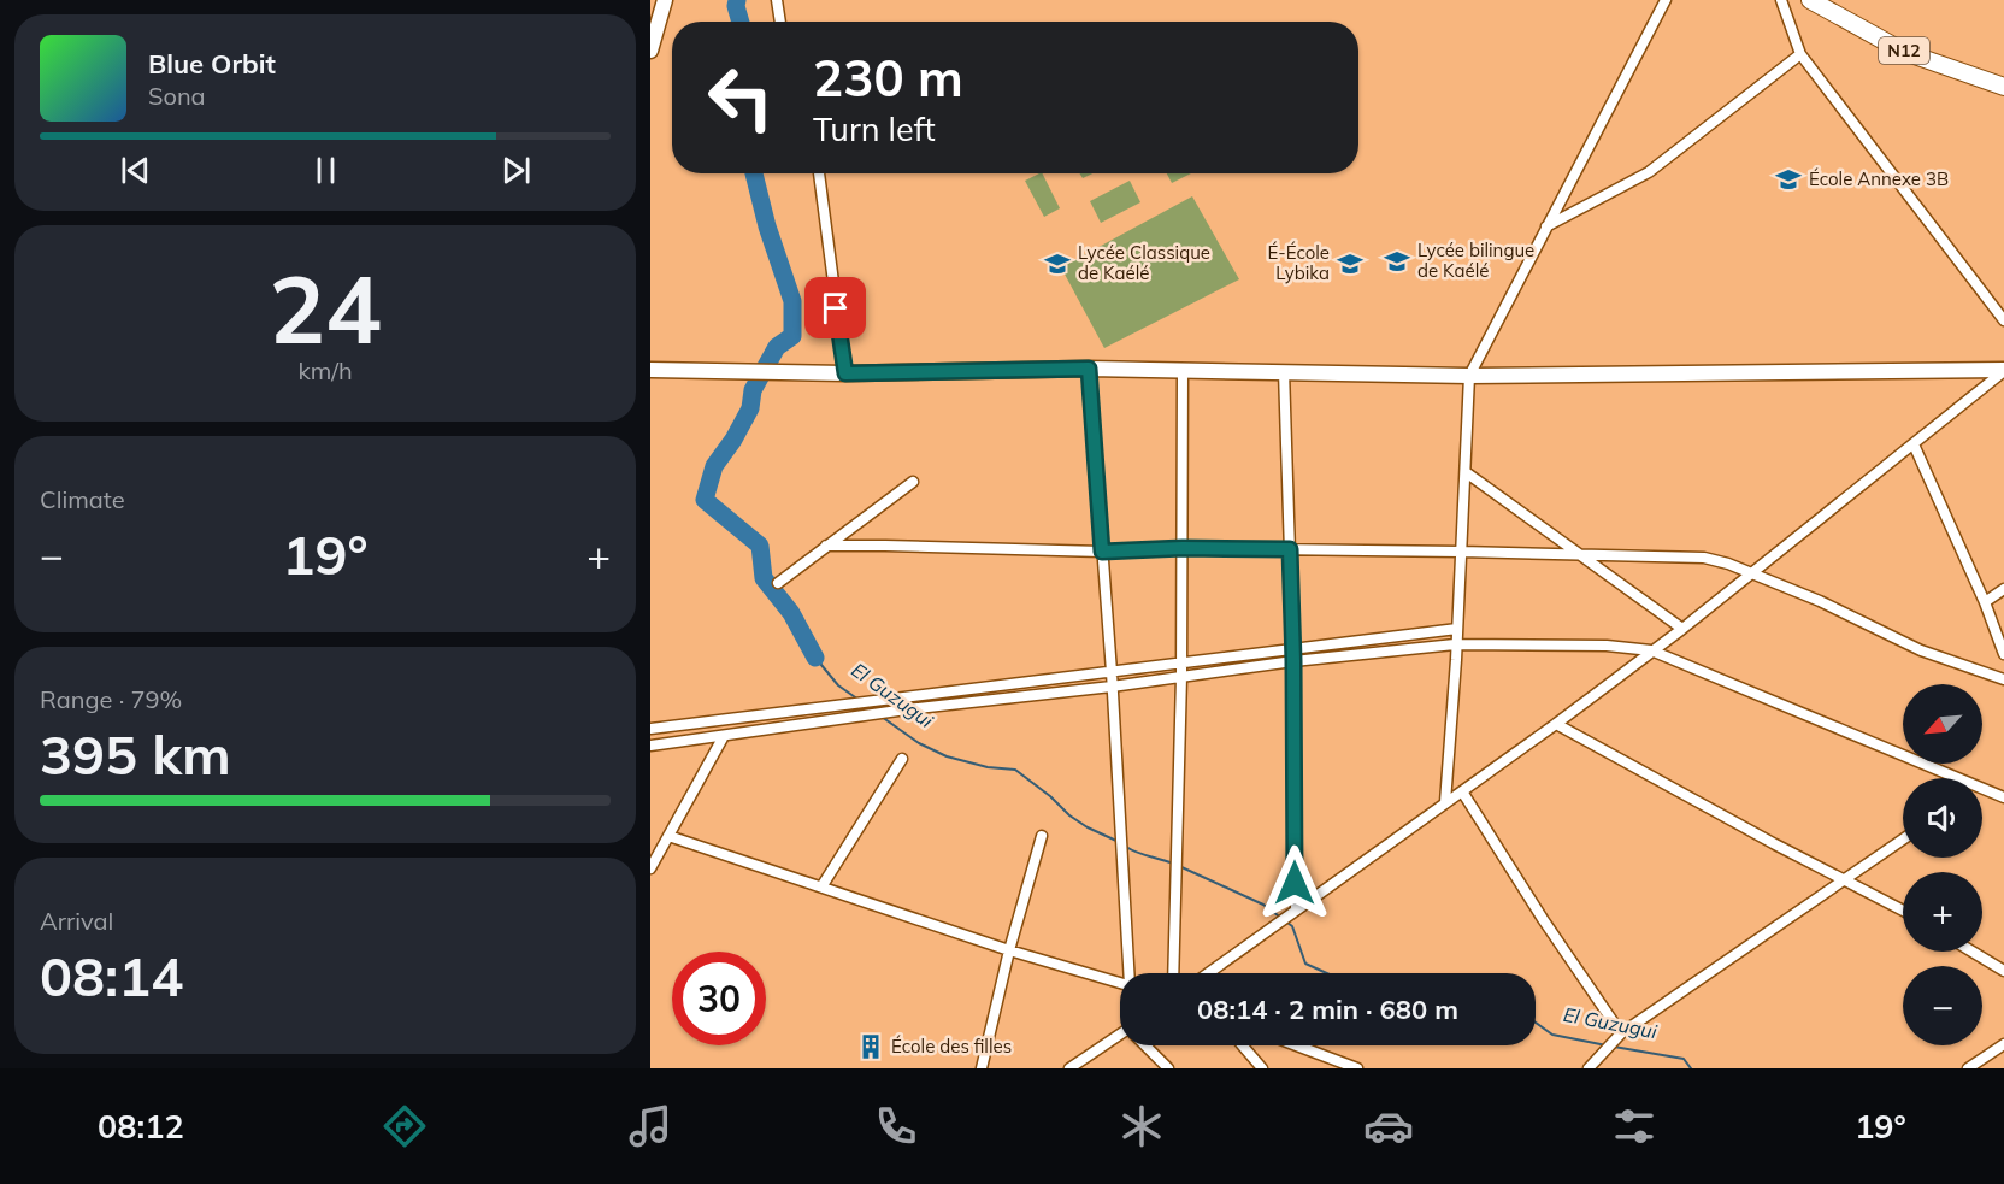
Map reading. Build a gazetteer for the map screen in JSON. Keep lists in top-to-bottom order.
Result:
{
  "streets": {
    "highway": ["N12"]
  },
  "water": ["El Guzugui"],
  "places": {
    "school or university": [
      "École Annexe 3B",
      "Lycée bilingue de Kaélé",
      "Lycée Classique de Kaélé",
      "É-École Lybika"
    ],
    "building": ["École des filles"]
  },
  "north": "bottom left",
  "page": {
    "turn": ["230 m", "Turn left"],
    "song": ["Blue Orbit", "Sona"],
    "tile": [
      ["24", "km/h"],
      "Climate",
      ["Range · 79%", "395 km"],
      ["Arrival", "08:14"]
    ],
    "heat": ["−", "19°", "+"],
    "map_buttons": ["+", "−"],
    "limit": "30",
    "trip": "08:14 · 2 min · 680 m",
    "tabs": ["08:12", "19°"]
  }
}
